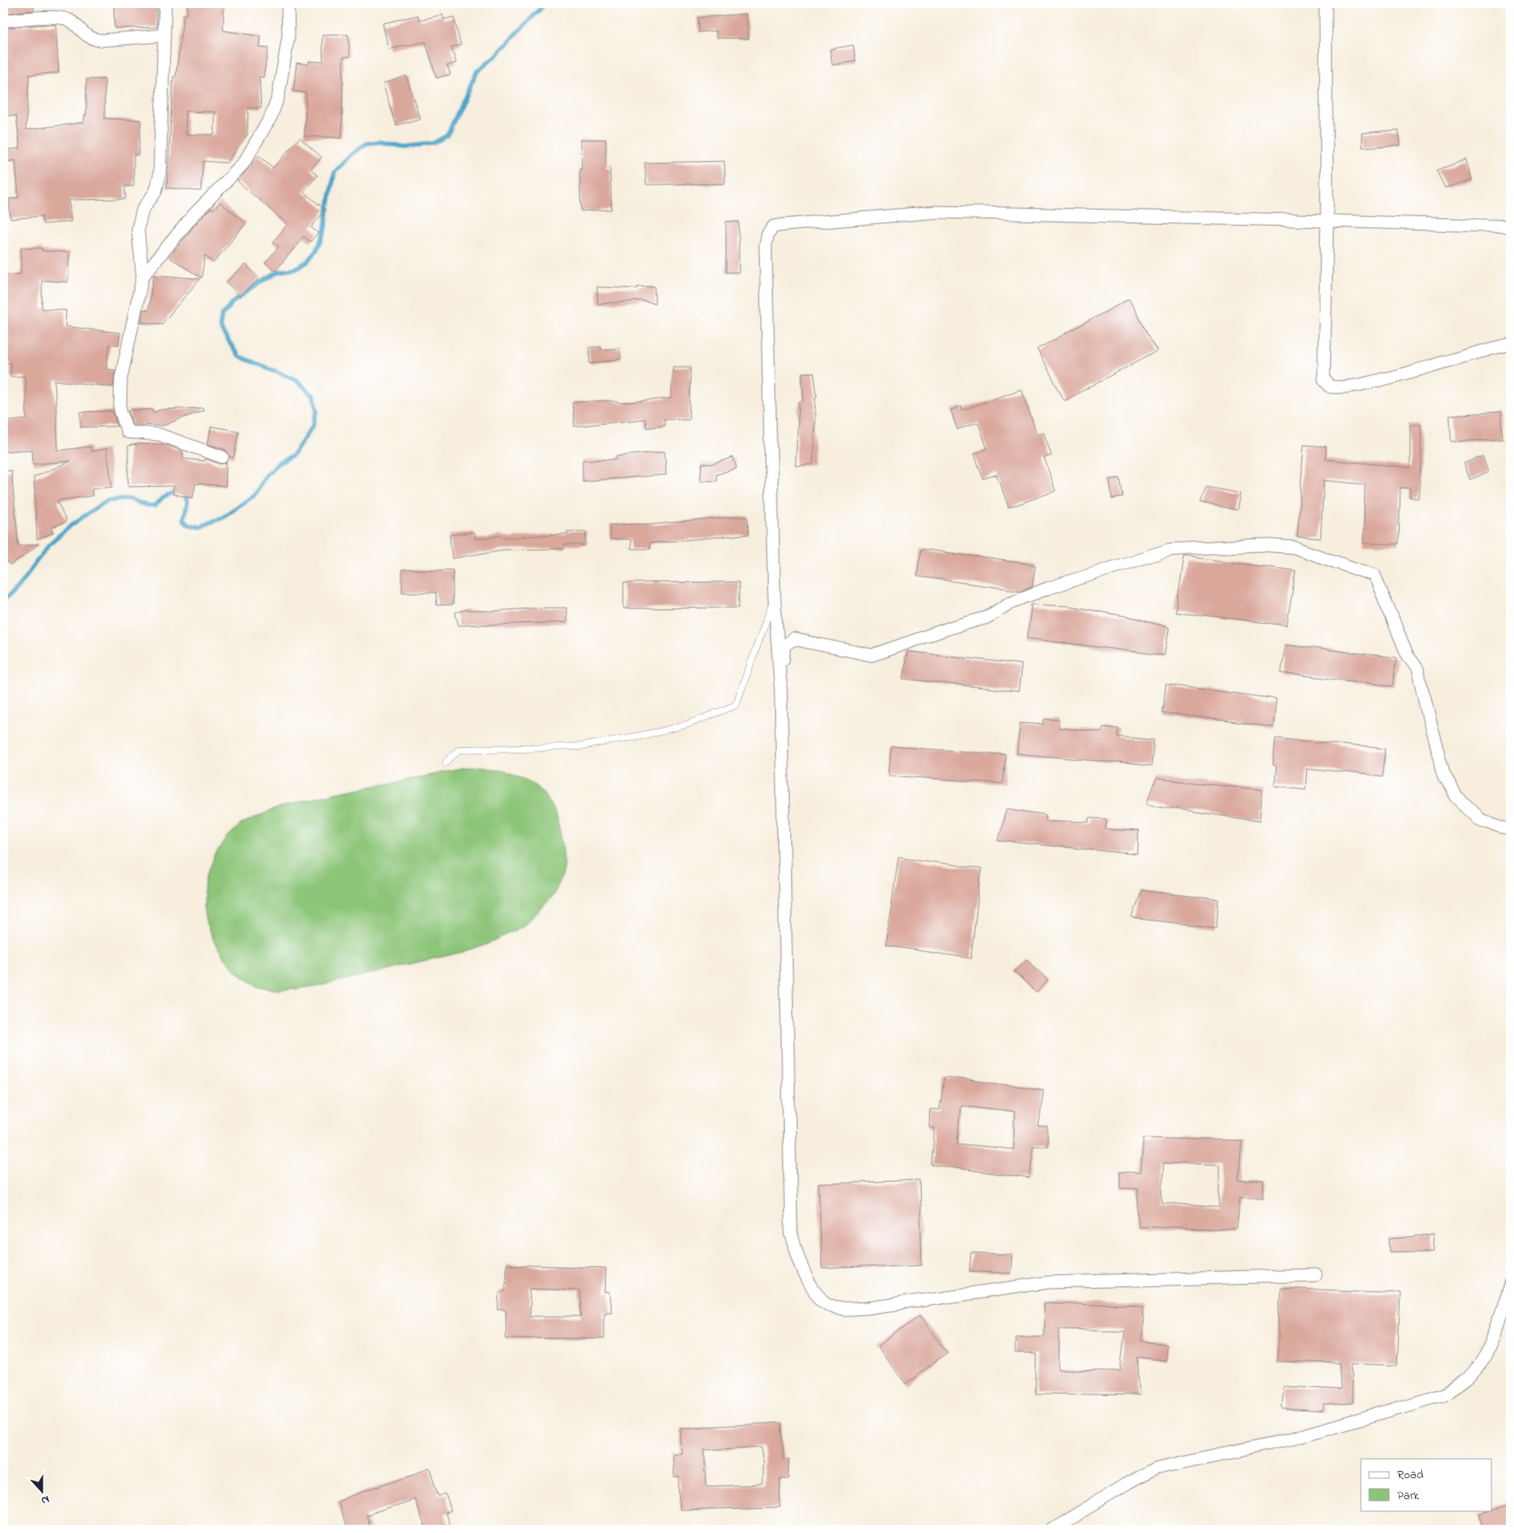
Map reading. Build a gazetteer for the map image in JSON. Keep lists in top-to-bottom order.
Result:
{
  "legend": ["Road", "Park"],
  "north": "bottom"
}
